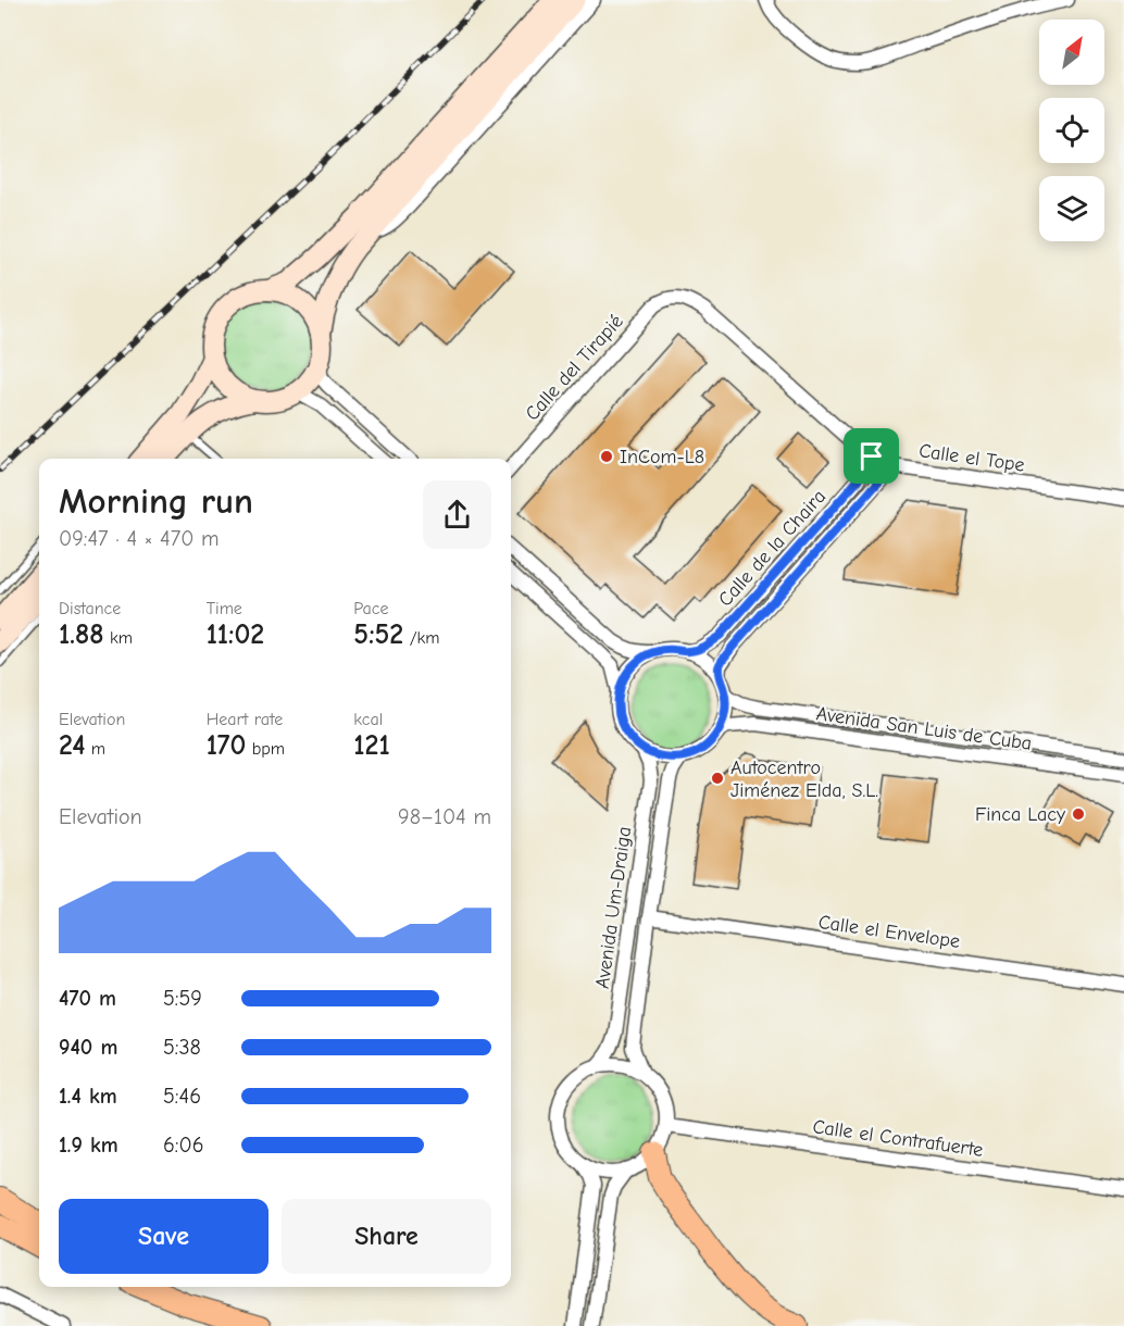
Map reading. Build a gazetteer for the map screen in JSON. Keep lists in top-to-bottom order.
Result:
{
  "streets": {
    "street": [
      "Calle del Tirapié",
      "Calle el Tope",
      "Calle de la Chaira",
      "Avenida San Luis de Cuba",
      "Avenida Um-Draiga",
      "Calle el Envelope",
      "Calle el Contrafuerte"
    ]
  },
  "crossings": [
    ["Calle del Tirapié", "Calle el Tope"],
    ["Calle el Tope", "Calle de la Chaira"],
    ["Calle de la Chaira", "Avenida San Luis de Cuba"],
    ["Calle de la Chaira", "Avenida Um-Draiga"],
    ["Avenida San Luis de Cuba", "Avenida Um-Draiga"],
    ["Avenida Um-Draiga", "Calle el Envelope"],
    ["Avenida Um-Draiga", "Calle el Contrafuerte"]
  ],
  "places": ["InCom-L8", "Autocentro Jiménez Elda, S.L.", "Finca Lacy"],
  "north": "top right",
  "page": {
    "heading": ["Morning run", "09:47 · 4 × 470 m"],
    "stats": [
      ["Distance", "1.88 km"],
      ["Time", "11:02"],
      ["Pace", "5:52 /km"],
      ["Elevation", "24 m"],
      ["Heart rate", "170 bpm"],
      ["kcal", "121"]
    ],
    "chart": ["Elevation", "98–104 m"],
    "list": [
      {
        "name": "470 m",
        "note": "5:59"
      },
      {
        "name": "940 m",
        "note": "5:38"
      },
      {
        "name": "1.4 km",
        "note": "5:46"
      },
      {
        "name": "1.9 km",
        "note": "6:06"
      }
    ],
    "buttons": ["Save", "Share"]
  }
}
